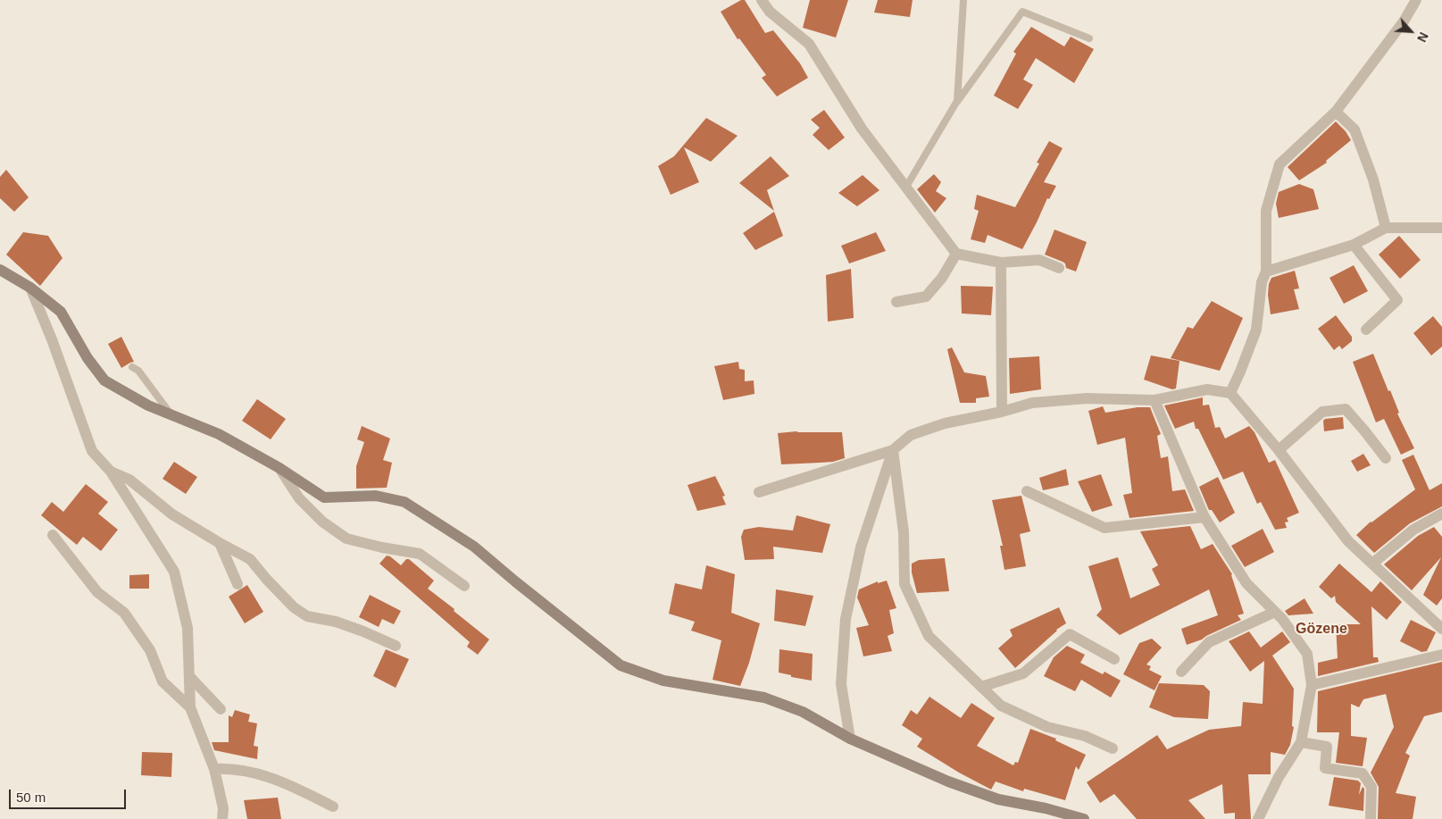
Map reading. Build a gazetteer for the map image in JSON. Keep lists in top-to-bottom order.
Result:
{
  "districts": ["Gözene"],
  "scale_bar": "50 m",
  "north": "bottom right"
}
